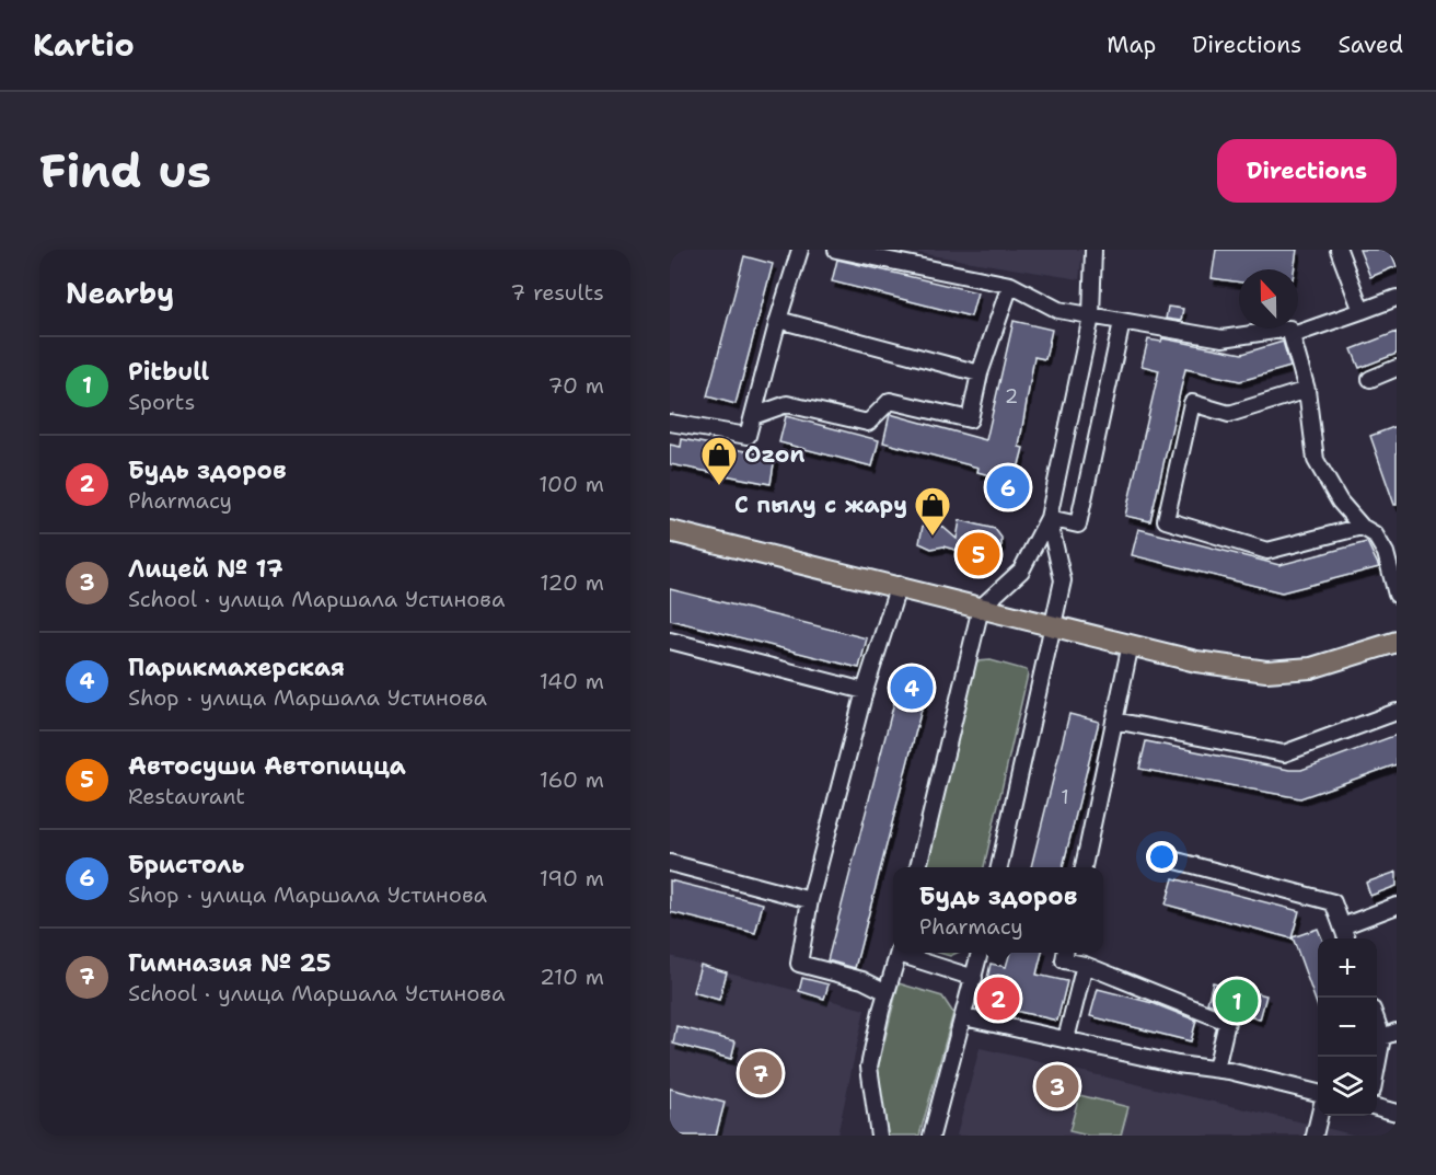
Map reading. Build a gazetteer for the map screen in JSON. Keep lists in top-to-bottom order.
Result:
{
  "places": {
    "shop": ["Ozon", "C пылу с жару"]
  },
  "house_numbers": ["2", "1"],
  "north": "top",
  "page": {
    "header": "Kartio",
    "nav": ["Map", "Directions", "Saved"],
    "buttons": "Directions",
    "title": "Find us",
    "heading": ["Nearby", "7 results"],
    "list": [
      {
        "mark": "1",
        "name": "Pitbull",
        "note": "Sports",
        "value": "70 m"
      },
      {
        "mark": "2",
        "name": "Будь здоров",
        "note": "Pharmacy",
        "value": "100 m"
      },
      {
        "mark": "3",
        "name": "Лицей № 17",
        "note": "School · улица Маршала Устинова",
        "value": "120 m"
      },
      {
        "mark": "4",
        "name": "Парикмахерская",
        "note": "Shop · улица Маршала Устинова",
        "value": "140 m"
      },
      {
        "mark": "5",
        "name": "Автосуши Автопицца",
        "note": "Restaurant",
        "value": "160 m"
      },
      {
        "mark": "6",
        "name": "Бристоль",
        "note": "Shop · улица Маршала Устинова",
        "value": "190 m"
      },
      {
        "mark": "7",
        "name": "Гимназия № 25",
        "note": "School · улица Маршала Устинова",
        "value": "210 m"
      }
    ],
    "pins": [
      "6",
      "5",
      "4",
      "2",
      "1",
      "7",
      "3"
    ],
    "popup": ["Будь здоров", "Pharmacy"],
    "map_buttons": ["+", "−"]
  }
}
